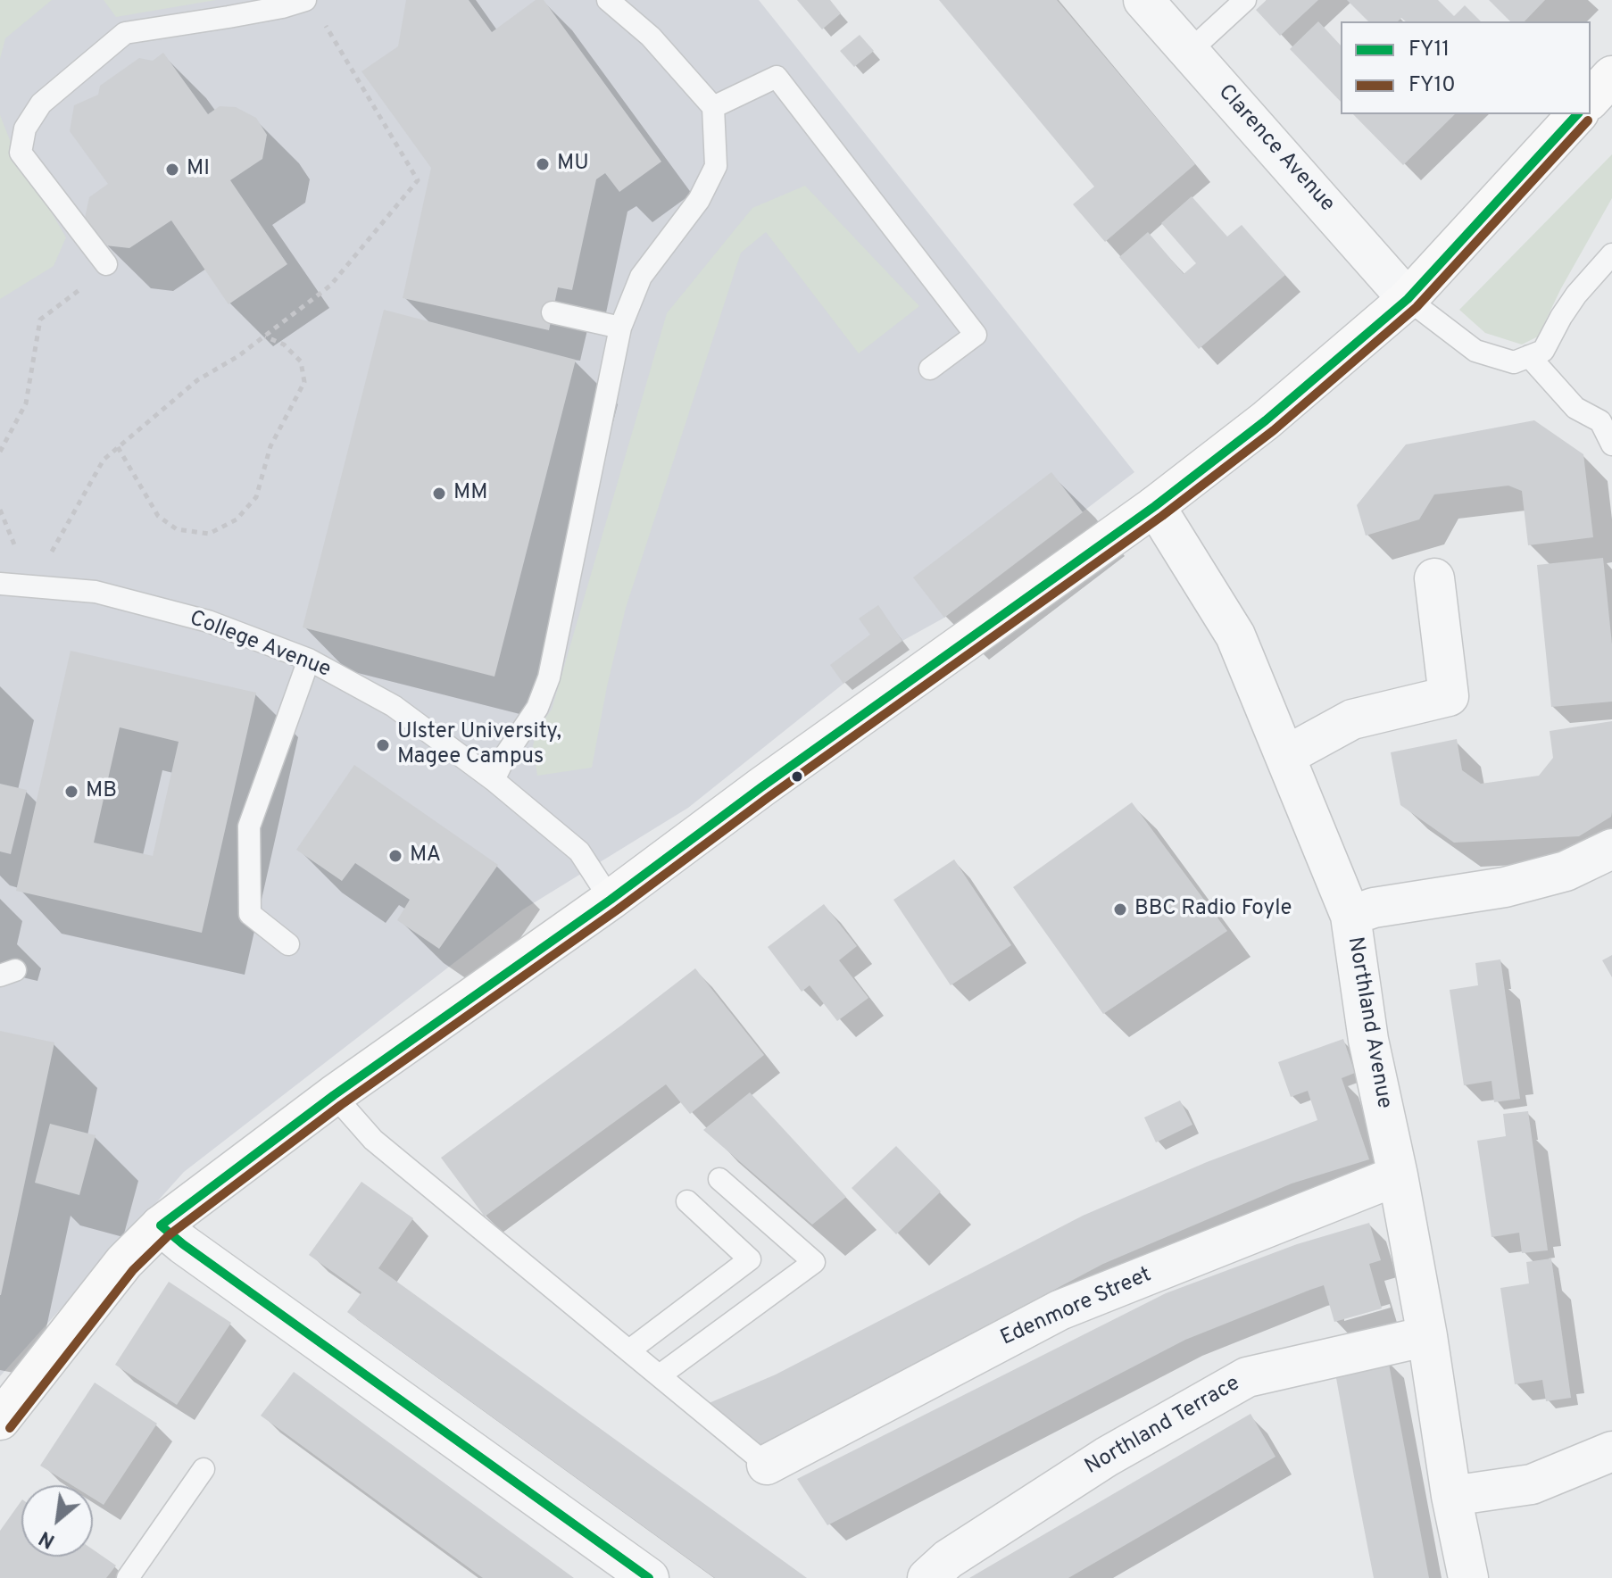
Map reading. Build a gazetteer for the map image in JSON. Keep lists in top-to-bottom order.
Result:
{
  "streets": {
    "street": [
      "Clarence Avenue",
      "Northland Avenue",
      "Edenmore Street",
      "Northland Terrace"
    ],
    "lane": ["College Avenue"]
  },
  "crossings": [
    ["Northland Avenue", "Edenmore Street"],
    ["Northland Avenue", "Northland Terrace"]
  ],
  "places": [
    "MU",
    "MI",
    "MM",
    "Ulster University, Magee Campus",
    "MB",
    "MA",
    "BBC Radio Foyle"
  ],
  "lines": ["transit line FY11", "transit line FY10"],
  "legend": ["FY11", "FY10"],
  "north": "bottom left"
}
